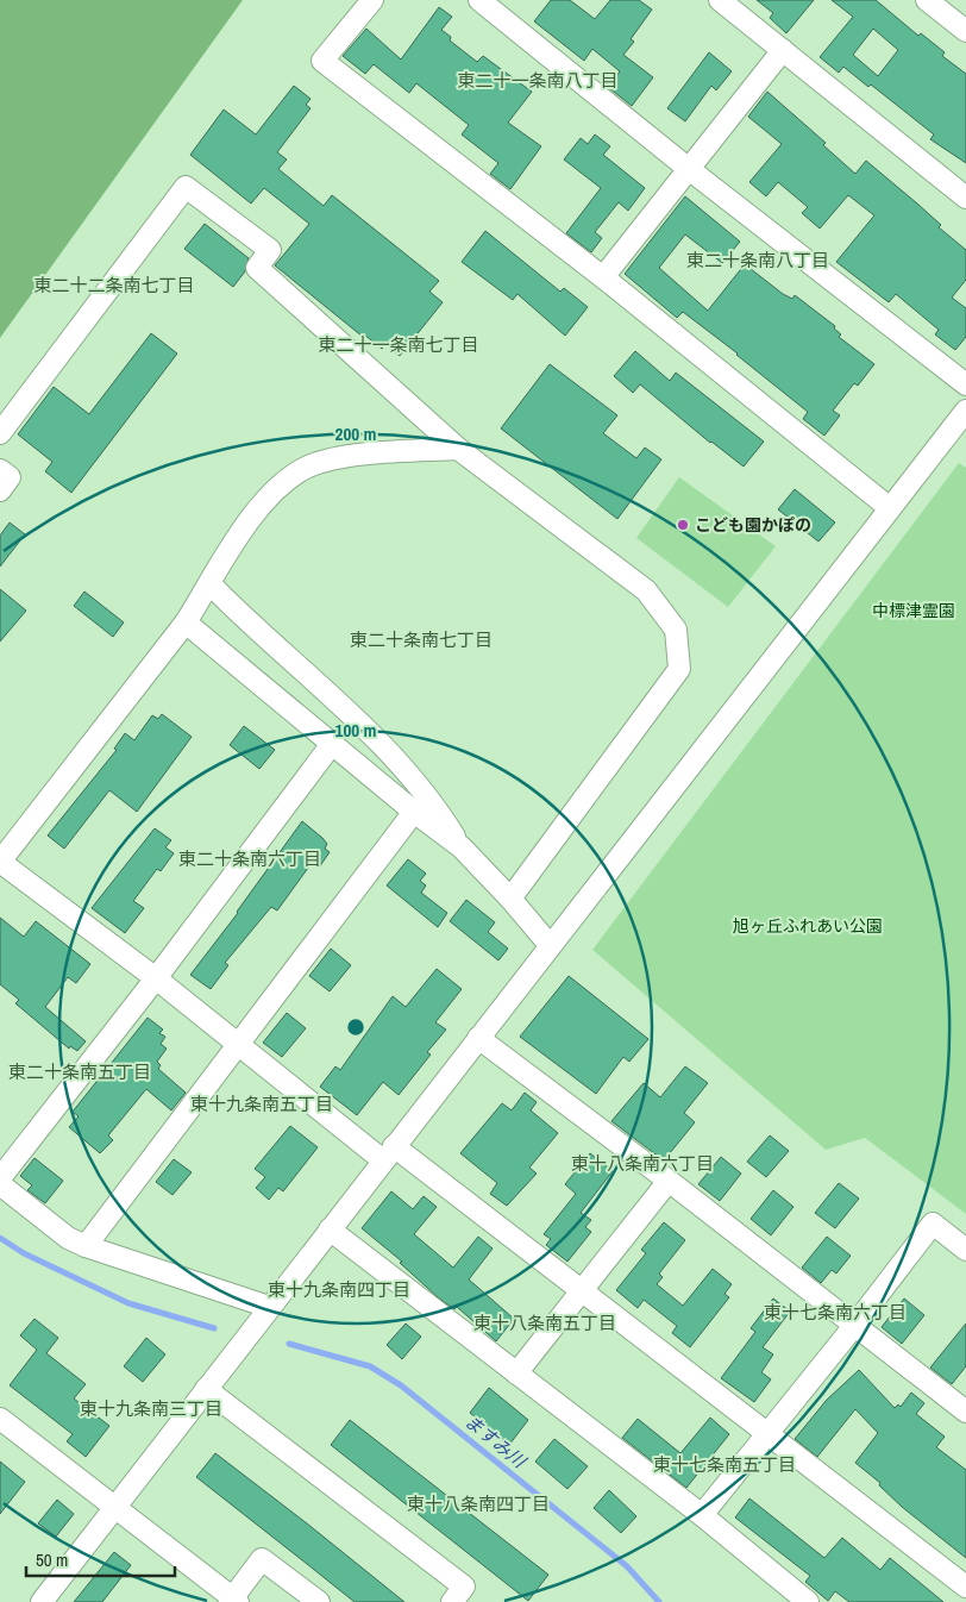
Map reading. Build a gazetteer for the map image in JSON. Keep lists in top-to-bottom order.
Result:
{
  "districts": [
    "東二十一条南八丁目",
    "東二十条南八丁目",
    "東二十二条南七丁目",
    "東二十一条南七丁目",
    "東二十条南七丁目",
    "東二十条南六丁目",
    "東二十条南五丁目",
    "東十九条南五丁目",
    "東十八条南六丁目",
    "東十九条南四丁目",
    "東十七条南六丁目",
    "東十八条南五丁目",
    "東十九条南三丁目",
    "東十七条南五丁目",
    "東十八条南四丁目"
  ],
  "water": ["ますみ川"],
  "parks": ["中標津霊園", "旭ヶ丘ふれあい公園"],
  "places": ["こども園かぽの"],
  "scale_bar": "50 m",
  "rings": ["200 m", "100 m"]
}
